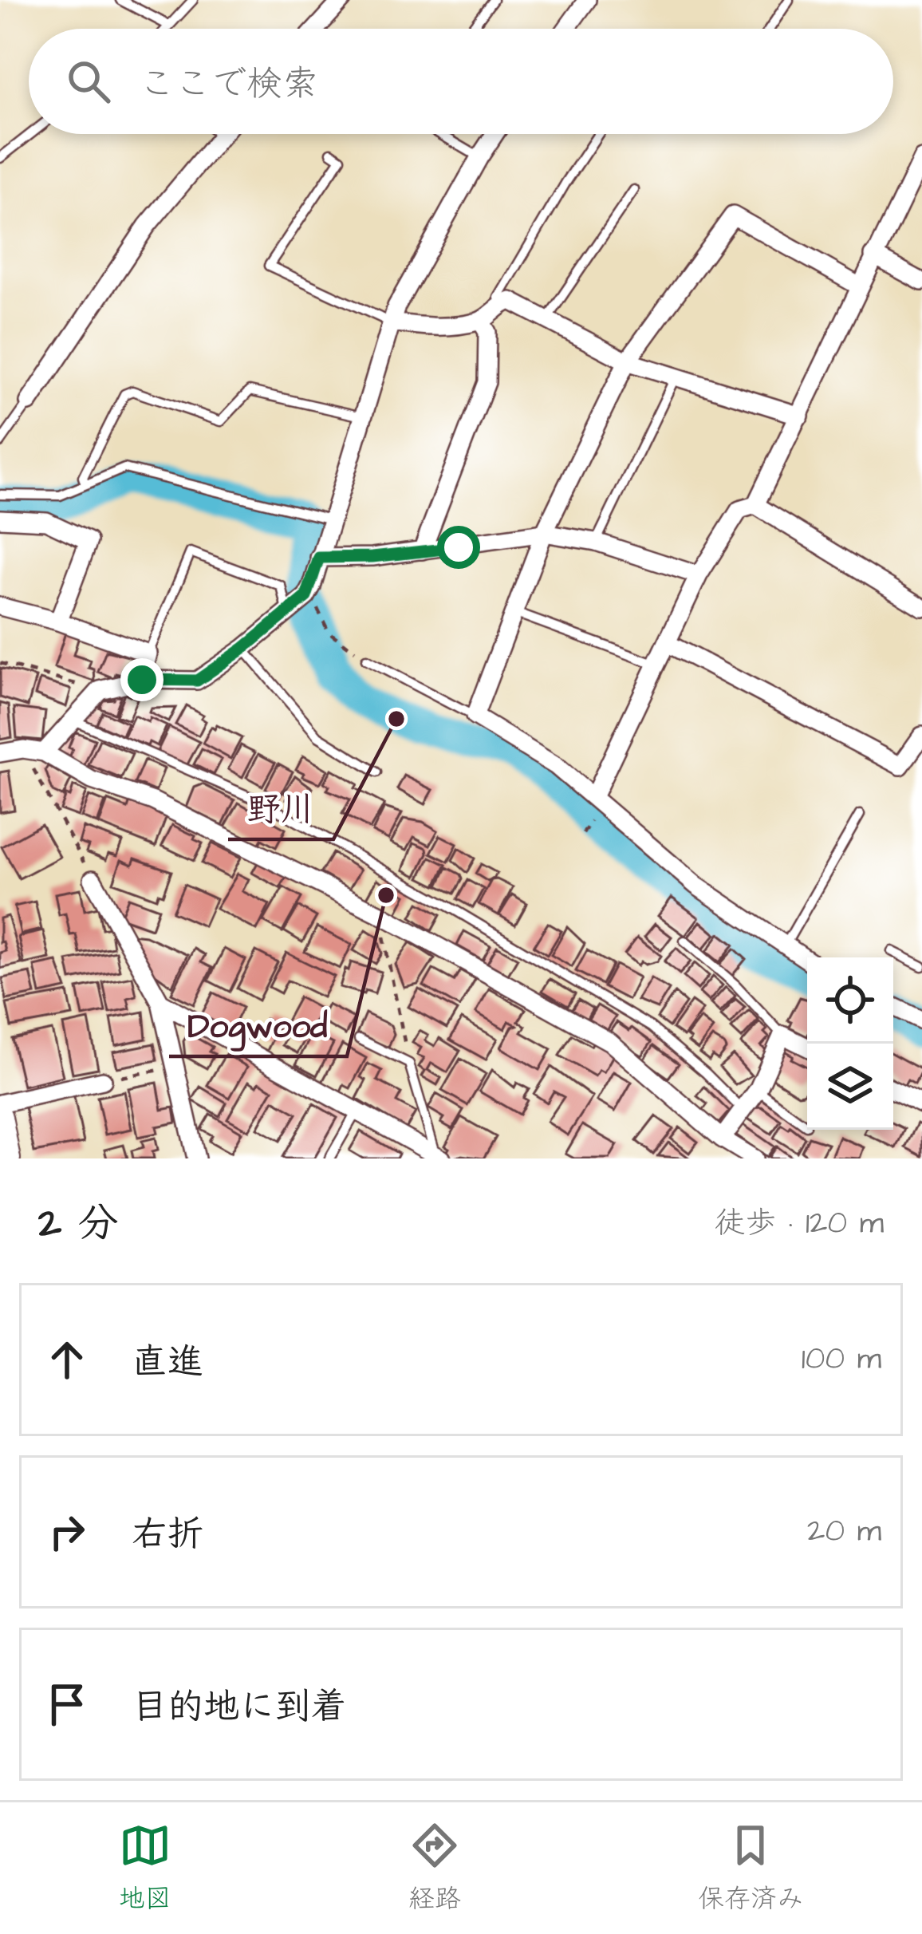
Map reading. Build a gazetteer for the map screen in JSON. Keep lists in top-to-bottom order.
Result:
{
  "places": ["野川", "Dogwood"],
  "page": {
    "search": "ここで検索",
    "heading": ["2 分", "徒歩 · 120 m"],
    "list": [
      ["直進", "100 m"],
      ["右折", "20 m"],
      "目的地に到着"
    ],
    "nav": ["地図", "経路", "保存済み"]
  }
}
